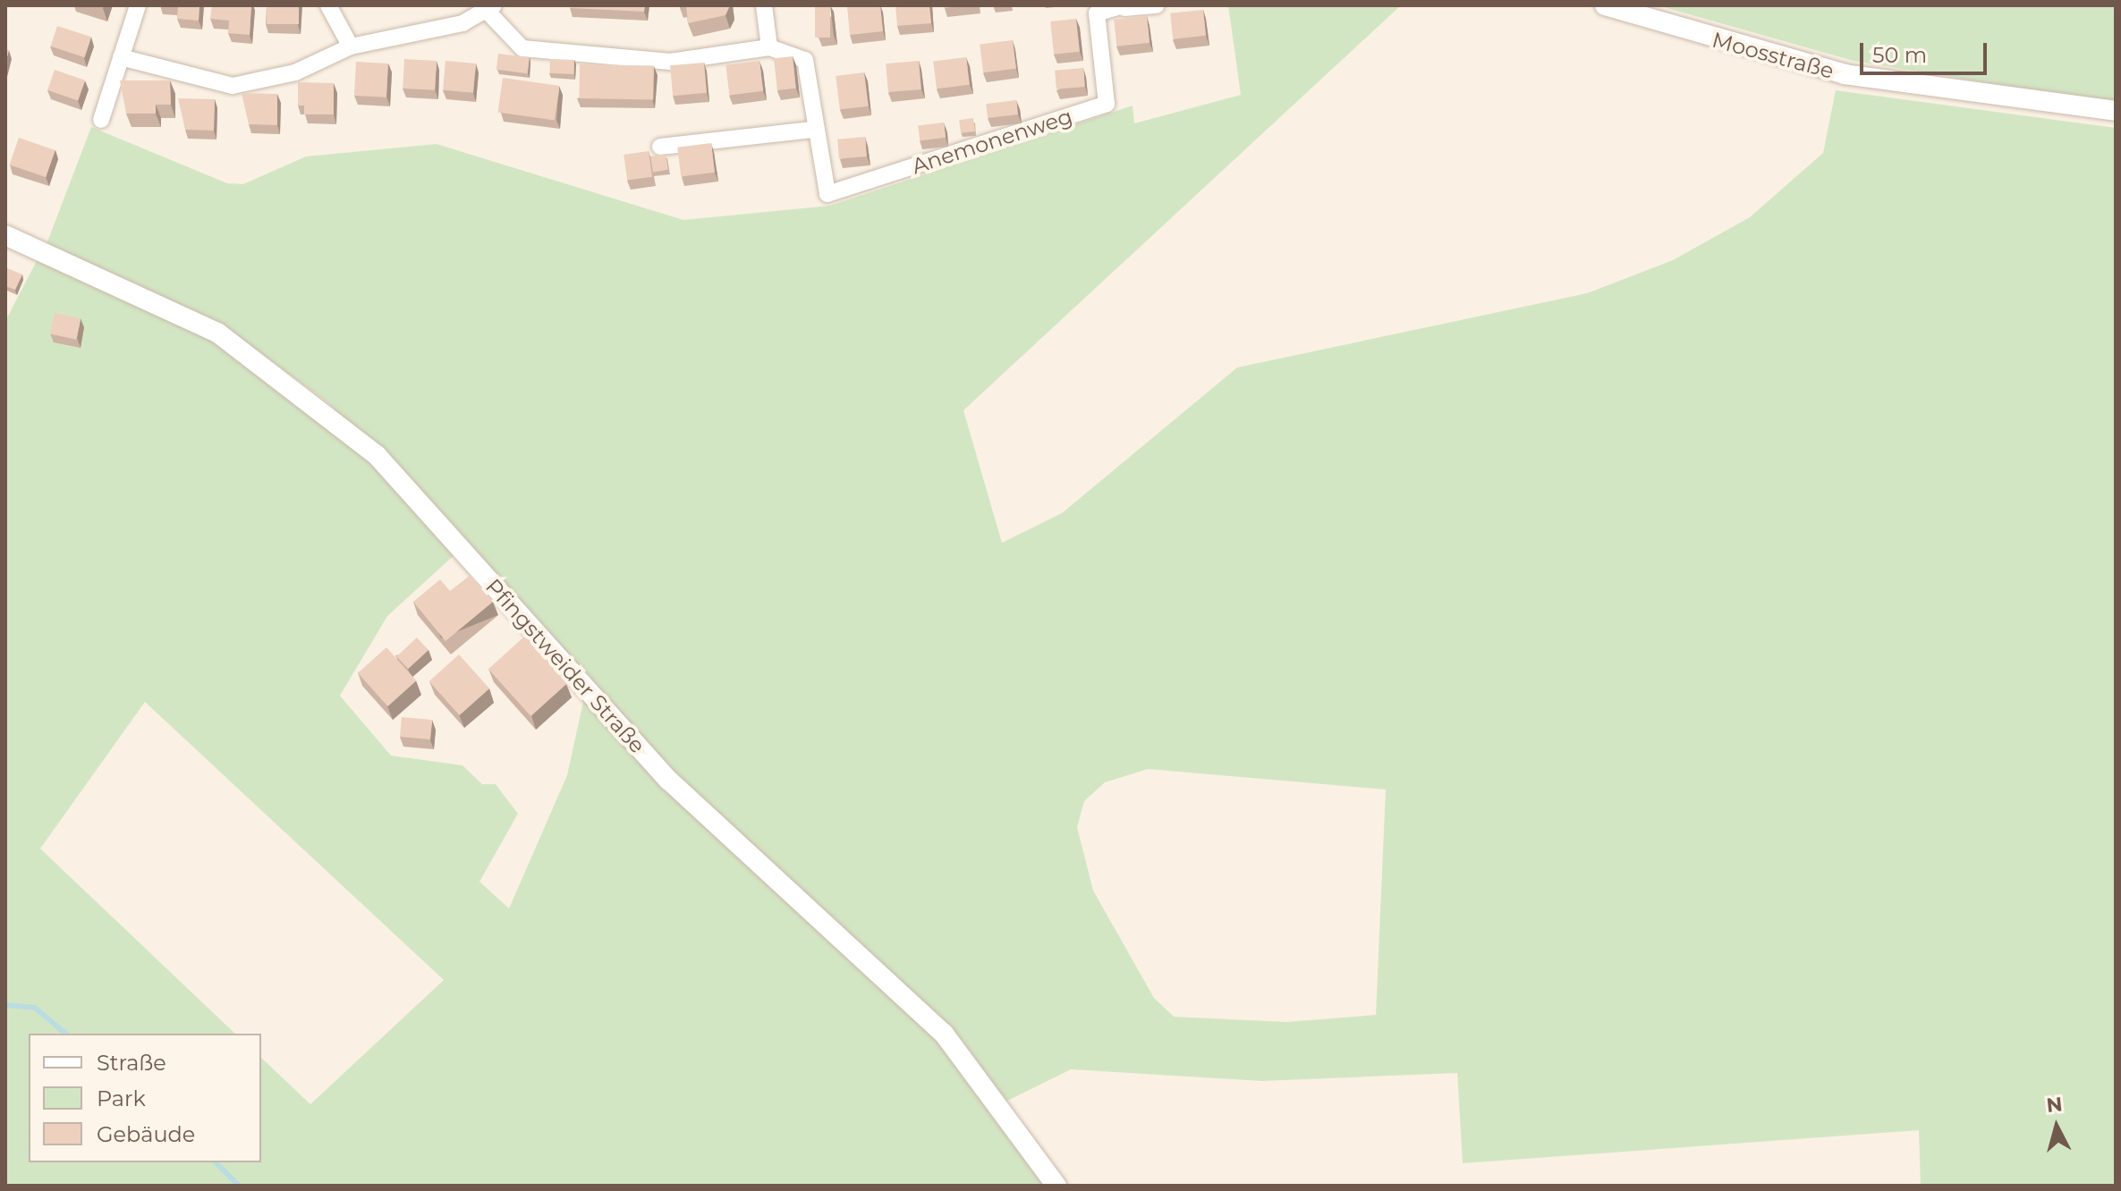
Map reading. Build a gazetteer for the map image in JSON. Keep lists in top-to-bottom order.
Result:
{
  "streets": {
    "street": ["Moosstraße", "Anemonenweg", "Pfingstweider Straße"]
  },
  "legend": ["Straße", "Park", "Gebäude"],
  "scale_bar": "50 m",
  "north": "top"
}
